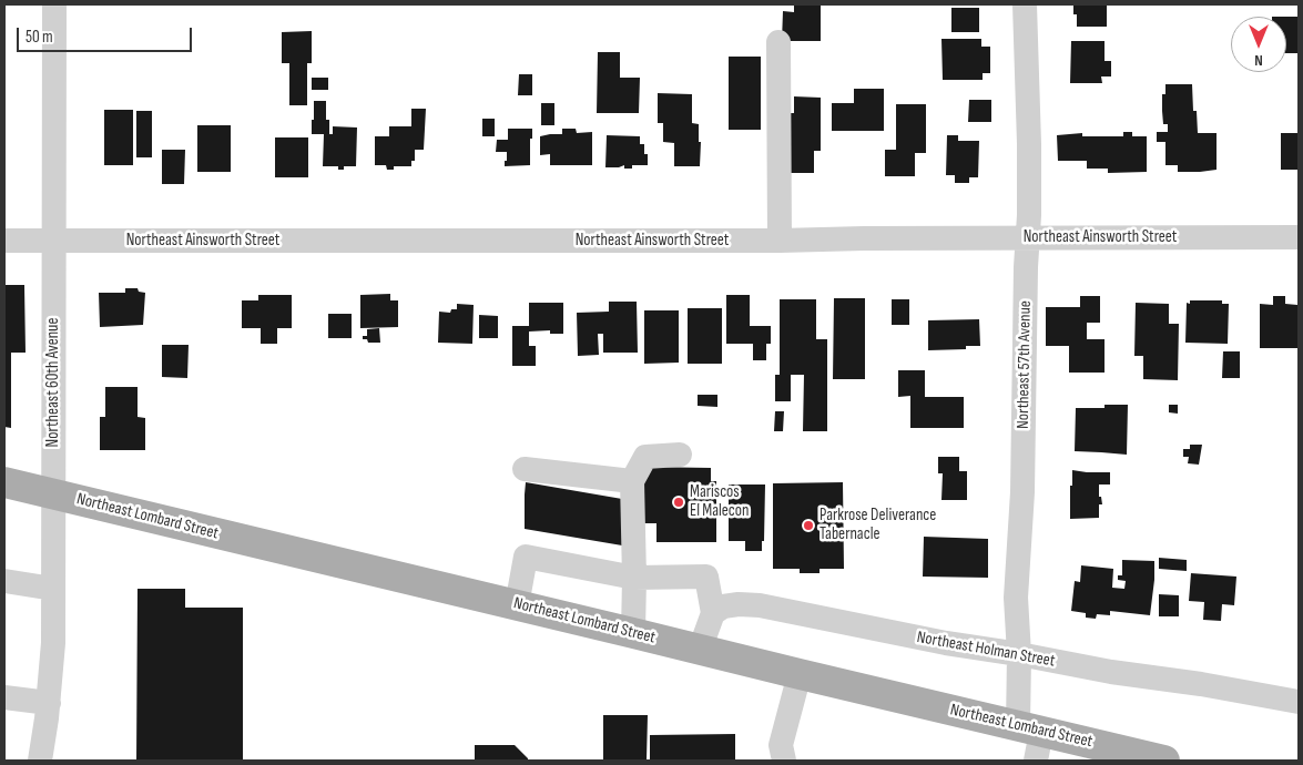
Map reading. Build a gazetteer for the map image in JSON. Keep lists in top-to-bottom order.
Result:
{
  "streets": {
    "main road": ["Northeast Lombard Street"],
    "street": [
      "Northeast Ainsworth Street",
      "Northeast 57th Avenue",
      "Northeast 60th Avenue",
      "Northeast Holman Street"
    ]
  },
  "crossings": [
    ["Northeast Ainsworth Street", "Northeast 57th Avenue"],
    ["Northeast Ainsworth Street", "Northeast 60th Avenue"],
    ["Northeast 57th Avenue", "Northeast Lombard Street"],
    ["Northeast 57th Avenue", "Northeast Holman Street"],
    ["Northeast 60th Avenue", "Northeast Lombard Street"]
  ],
  "places": ["Mariscos El Malecon", "Parkrose Deliverance Tabernacle"],
  "scale_bar": "50 m",
  "north": "bottom"
}
